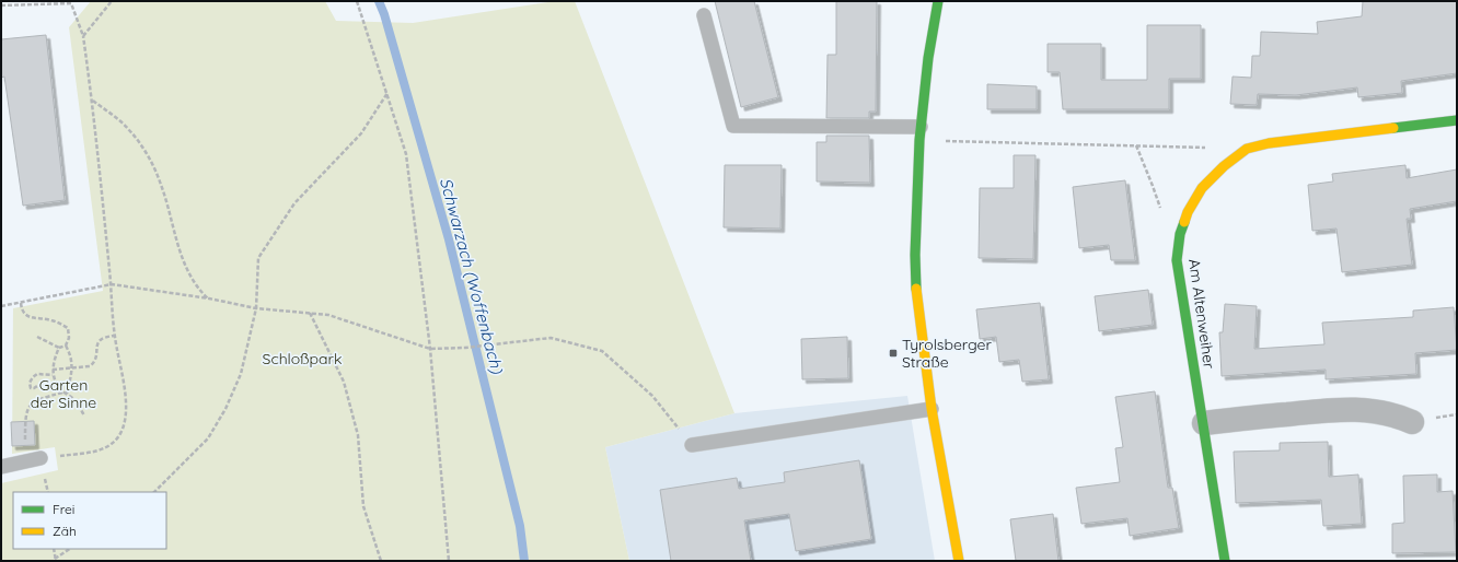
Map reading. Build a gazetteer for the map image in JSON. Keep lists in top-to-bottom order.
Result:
{
  "streets": {
    "street": ["Am Altenweiher"]
  },
  "water": ["Schwarzach (Woffenbach)"],
  "parks": ["Schloßpark", "Garten der Sinne"],
  "places": {
    "transit": ["Tyrolsberger Straße"]
  },
  "legend": ["Frei", "Zäh"]
}
